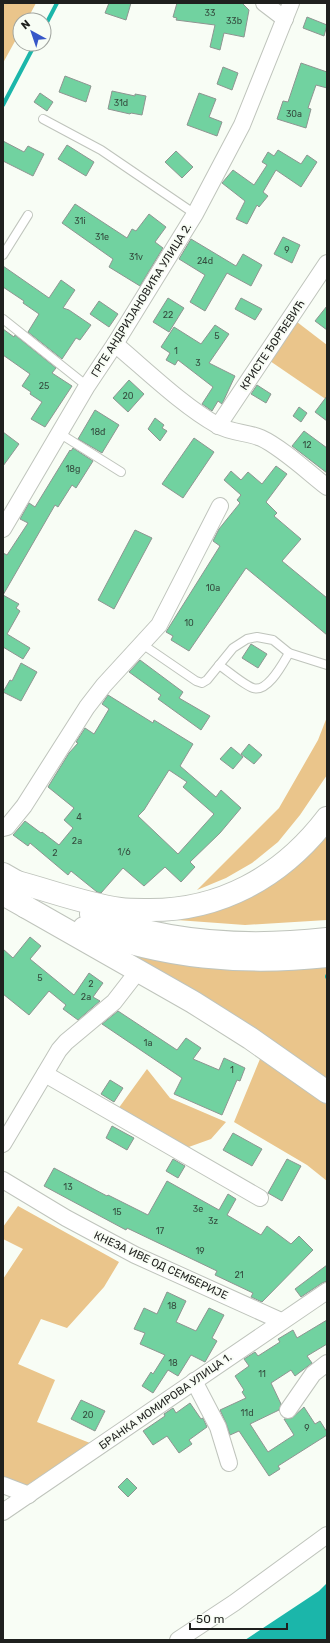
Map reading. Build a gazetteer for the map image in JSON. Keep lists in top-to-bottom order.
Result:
{
  "streets": {
    "street": [
      "ГРГЕ АНДРИЈАНОВИЋА УЛИЦА 2.",
      "КРИСТЕ ЂОРЂЕВИЋ",
      "КНЕЗА ИВЕ ОД СЕМБЕРИЈЕ",
      "БРАНКА МОМИРОВА УЛИЦА 1."
    ]
  },
  "crossings": [
    ["КНЕЗА ИВЕ ОД СЕМБЕРИЈЕ", "БРАНКА МОМИРОВА УЛИЦА 1."]
  ],
  "house_numbers": [
    "33",
    "33b",
    "31d",
    "30a",
    "31i",
    "31e",
    "9",
    "31v",
    "24d",
    "22",
    "5",
    "1",
    "3",
    "25",
    "20",
    "18đ",
    "12",
    "18g",
    "10a",
    "10",
    "4",
    "2a",
    "1/6",
    "2",
    "5",
    "2",
    "2a",
    "1a",
    "1",
    "13",
    "3e",
    "15",
    "3z",
    "17",
    "19",
    "21",
    "18",
    "18",
    "11",
    "11d",
    "20",
    "9"
  ],
  "scale_bar": "50 m",
  "north": "top left"
}
